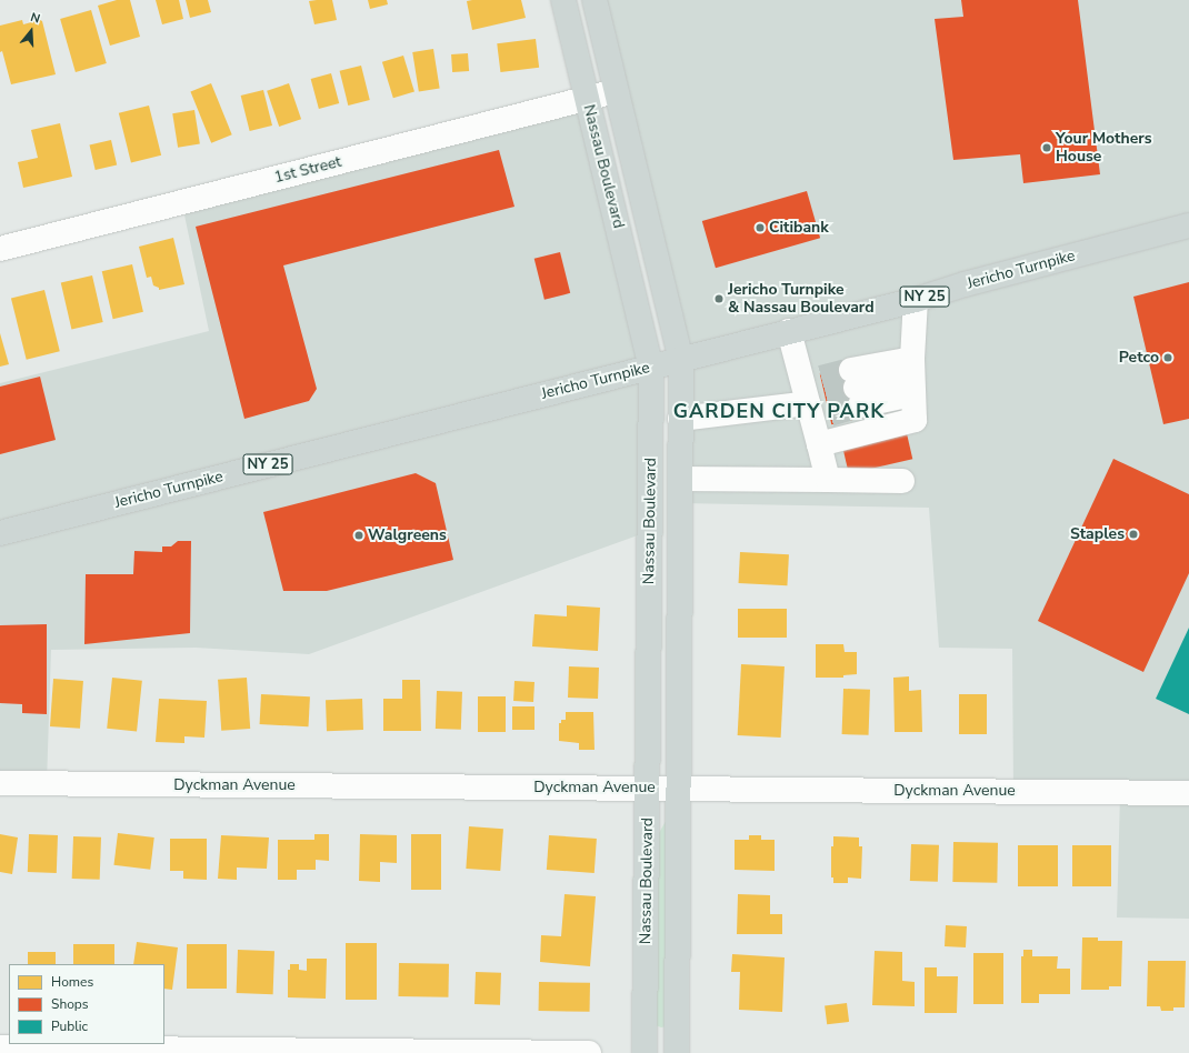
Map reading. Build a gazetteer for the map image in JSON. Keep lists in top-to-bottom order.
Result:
{
  "streets": {
    "main road": ["Nassau Boulevard", "Jericho Turnpike", "NY 25"],
    "street": ["1st Street", "Dyckman Avenue"]
  },
  "crossings": [
    ["Nassau Boulevard", "1st Street"],
    ["Nassau Boulevard", "Jericho Turnpike"],
    ["Nassau Boulevard", "Dyckman Avenue"]
  ],
  "districts": ["GARDEN CITY PARK"],
  "places": [
    "Your Mothers House",
    "Citibank",
    "Jericho Turnpike & Nassau Boulevard",
    "Petco",
    "Staples",
    "Walgreens"
  ],
  "legend": ["Homes", "Shops", "Public"],
  "north": "top"
}
